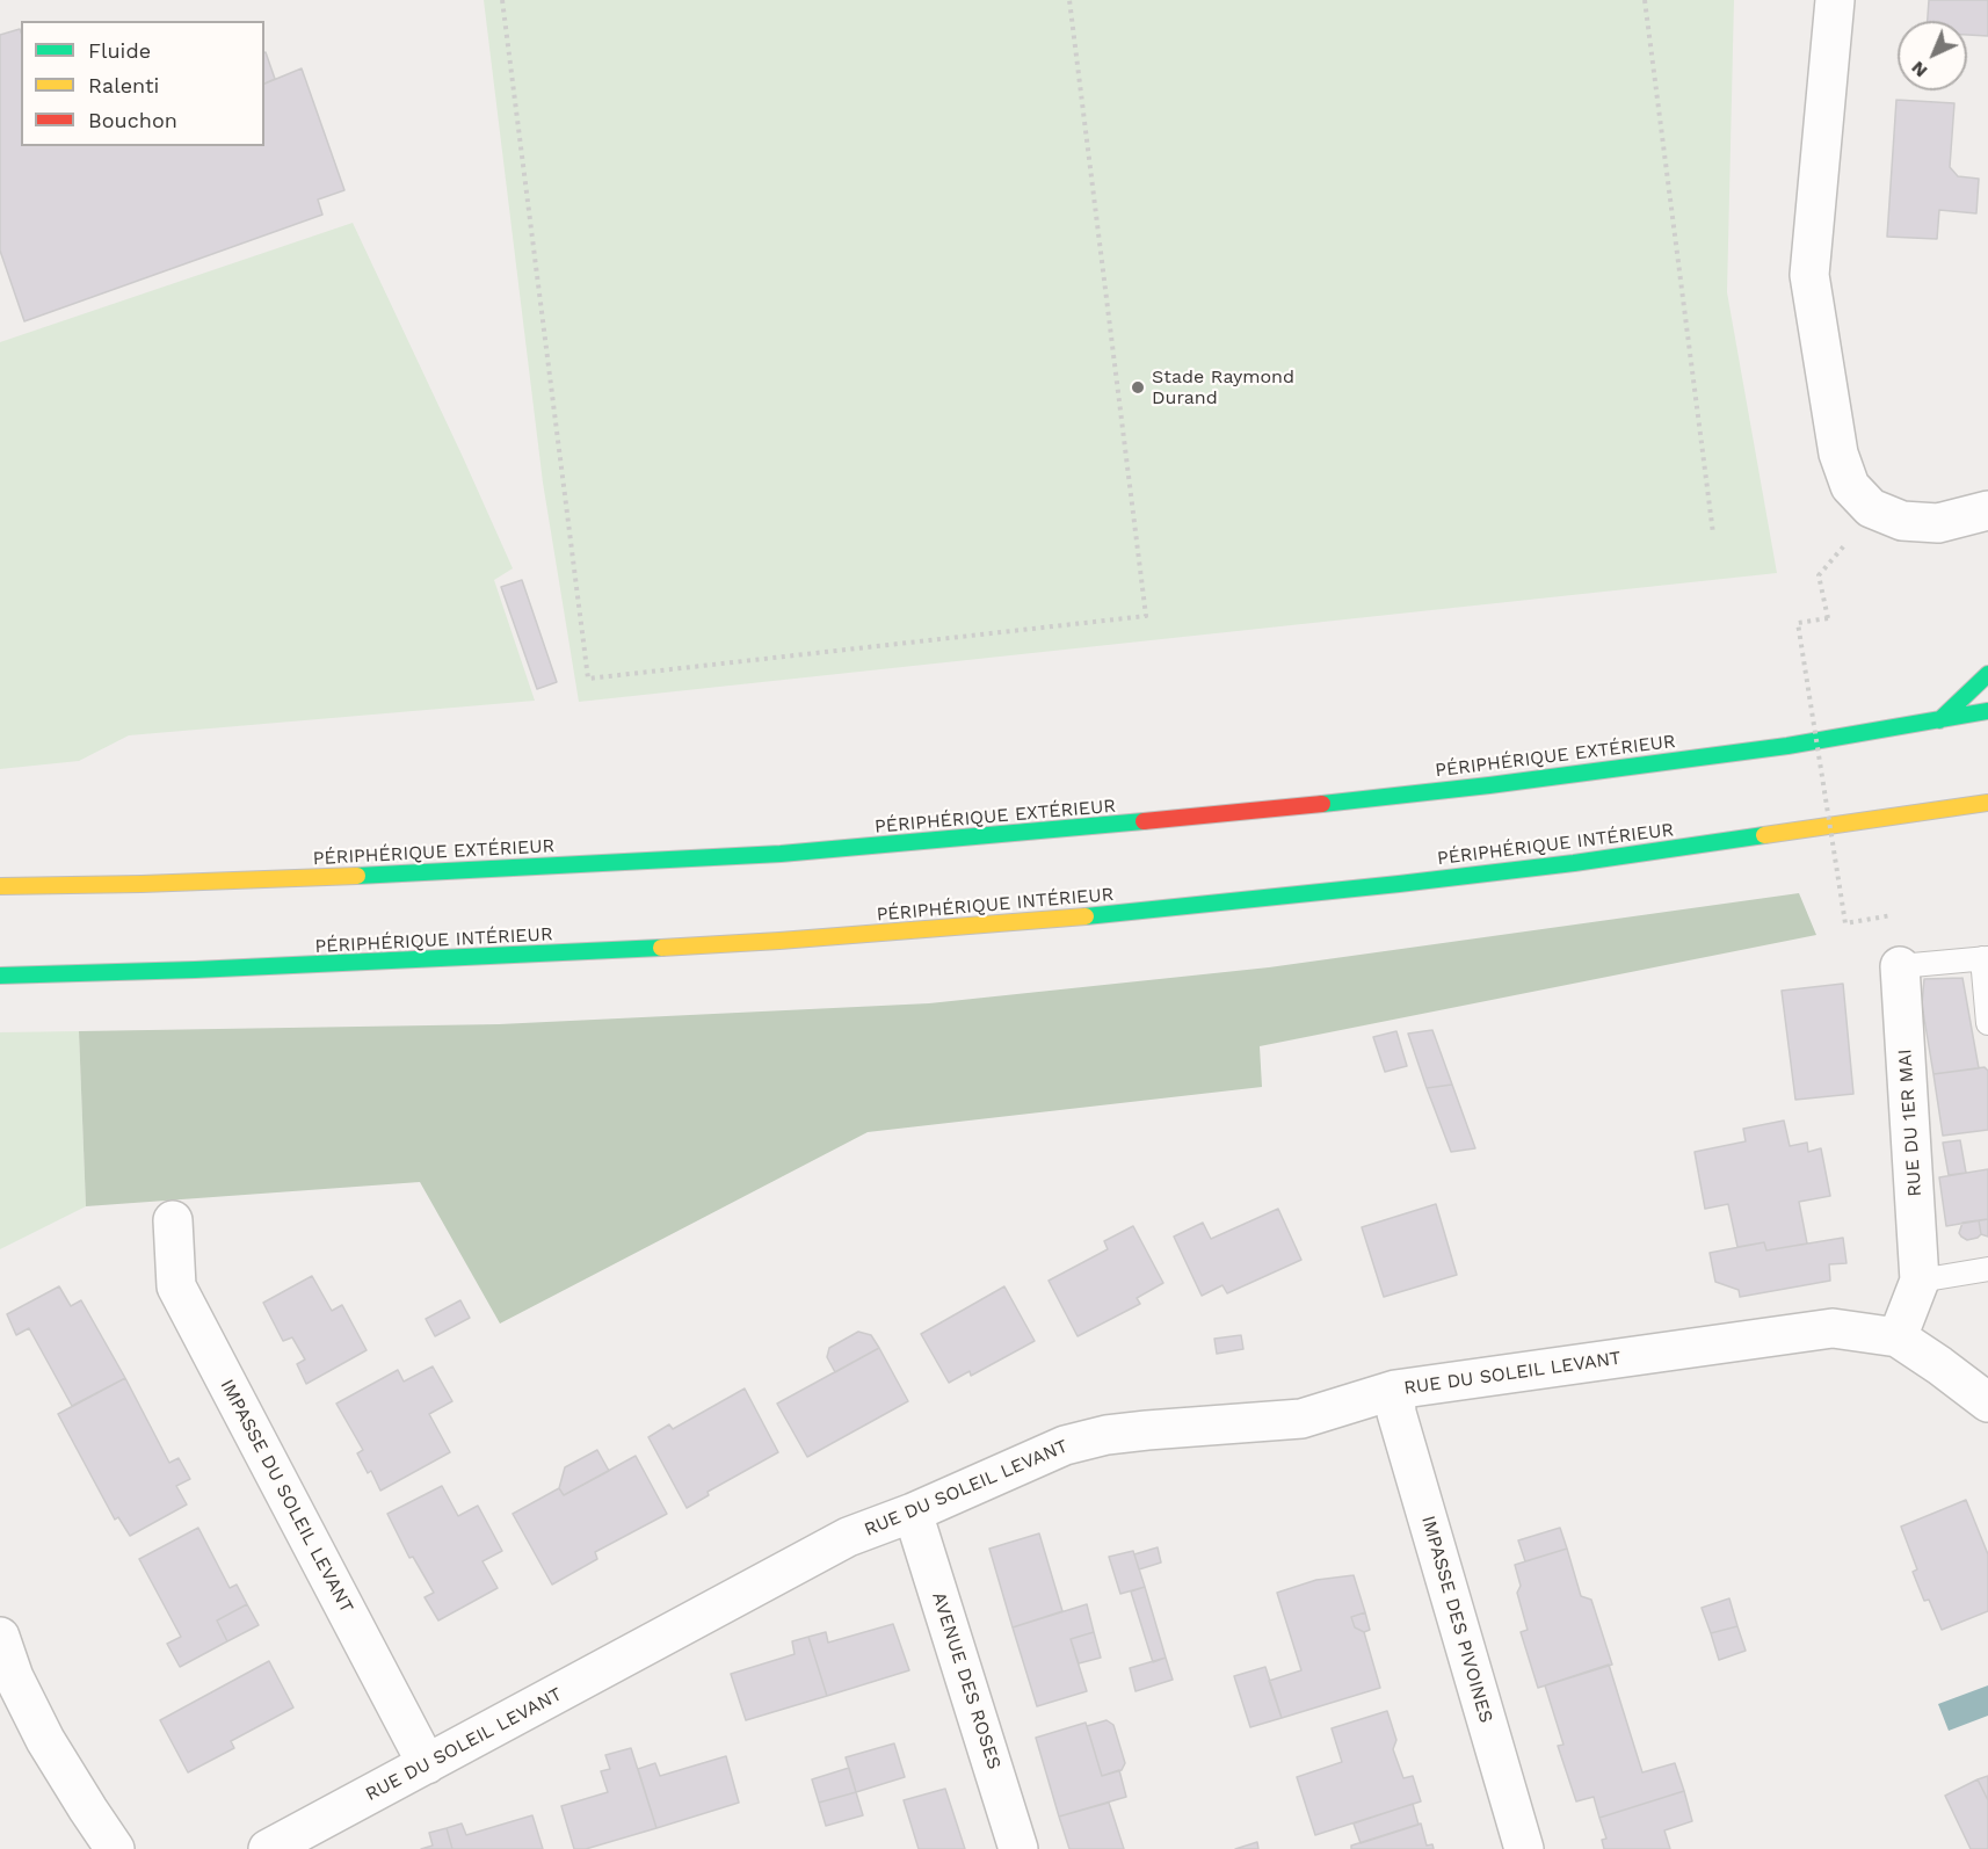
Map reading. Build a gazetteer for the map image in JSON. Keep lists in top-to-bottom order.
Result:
{
  "streets": {
    "highway": ["PÉRIPHÉRIQUE EXTÉRIEUR", "PÉRIPHÉRIQUE INTÉRIEUR"],
    "street": [
      "RUE DU 1ER MAI",
      "RUE DU SOLEIL LEVANT",
      "IMPASSE DU SOLEIL LEVANT",
      "IMPASSE DES PIVOINES",
      "AVENUE DES ROSES"
    ]
  },
  "crossings": [
    ["RUE DU 1ER MAI", "RUE DU SOLEIL LEVANT"],
    ["RUE DU SOLEIL LEVANT", "IMPASSE DU SOLEIL LEVANT"],
    ["RUE DU SOLEIL LEVANT", "IMPASSE DES PIVOINES"],
    ["RUE DU SOLEIL LEVANT", "AVENUE DES ROSES"]
  ],
  "places": ["Stade Raymond Durand"],
  "legend": ["Fluide", "Ralenti", "Bouchon"],
  "north": "bottom left"
}
